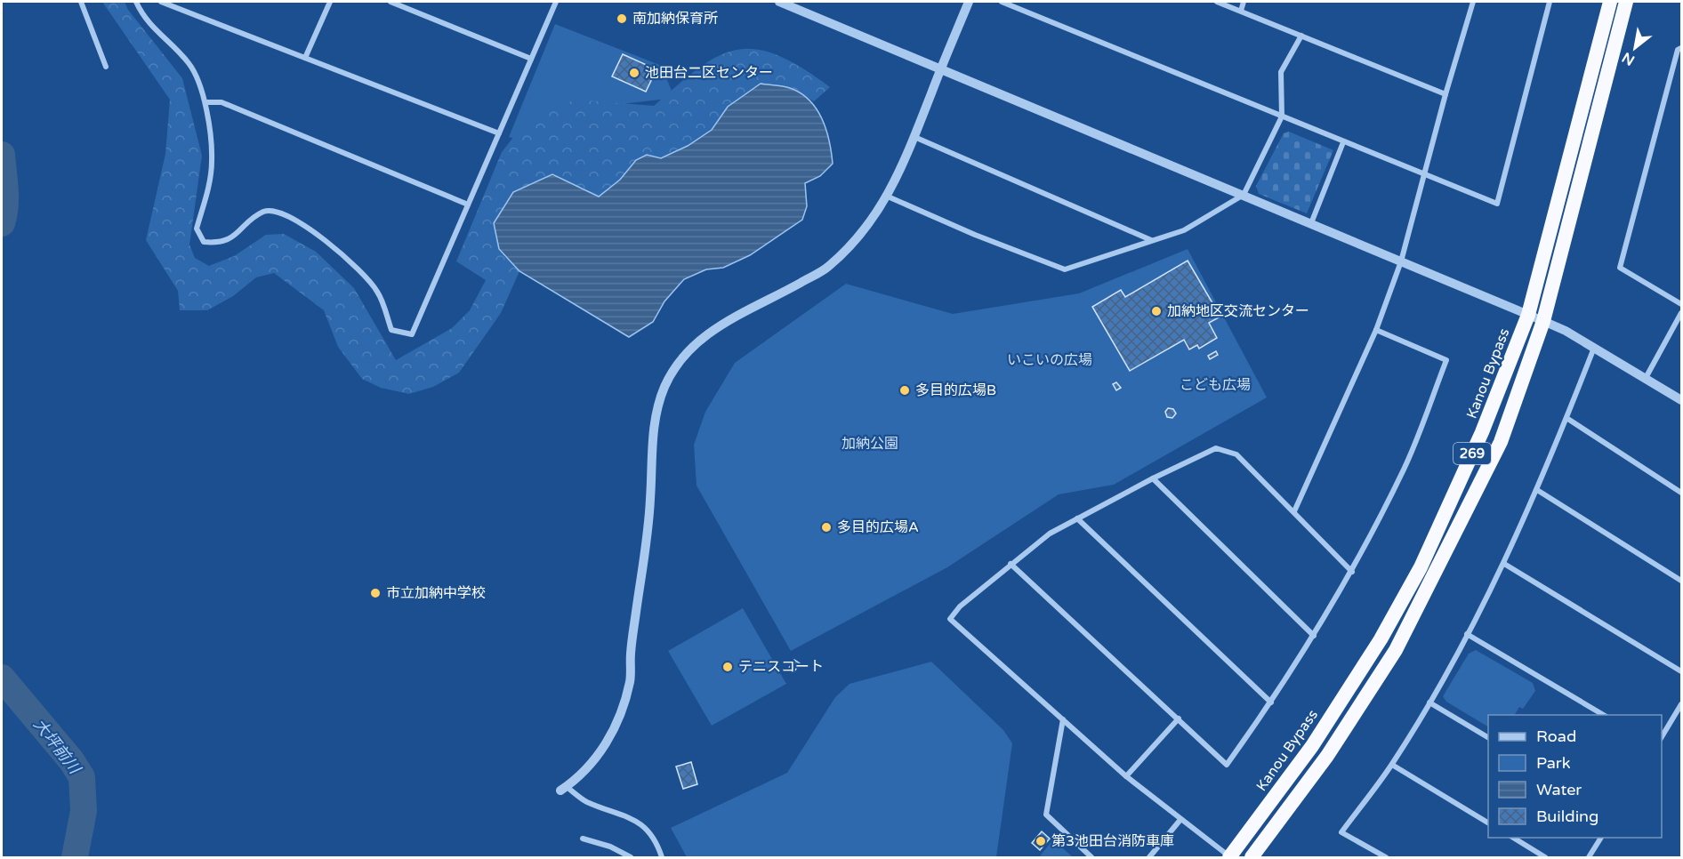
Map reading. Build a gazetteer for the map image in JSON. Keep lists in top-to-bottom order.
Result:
{
  "streets": {
    "highway": ["Kanou Bypass", "269"]
  },
  "water": ["大坪前川"],
  "parks": ["いこいの広場", "こども広場", "加納公園"],
  "places": [
    "南加納保育所",
    "池田台二区センター",
    "加納地区交流センター",
    "多目的広場B",
    "多目的広場A",
    "市立加納中学校",
    "テニスコート",
    "第3池田台消防車庫"
  ],
  "legend": [
    "Road",
    "Park",
    "Water",
    "Building"
  ],
  "north": "bottom left"
}
